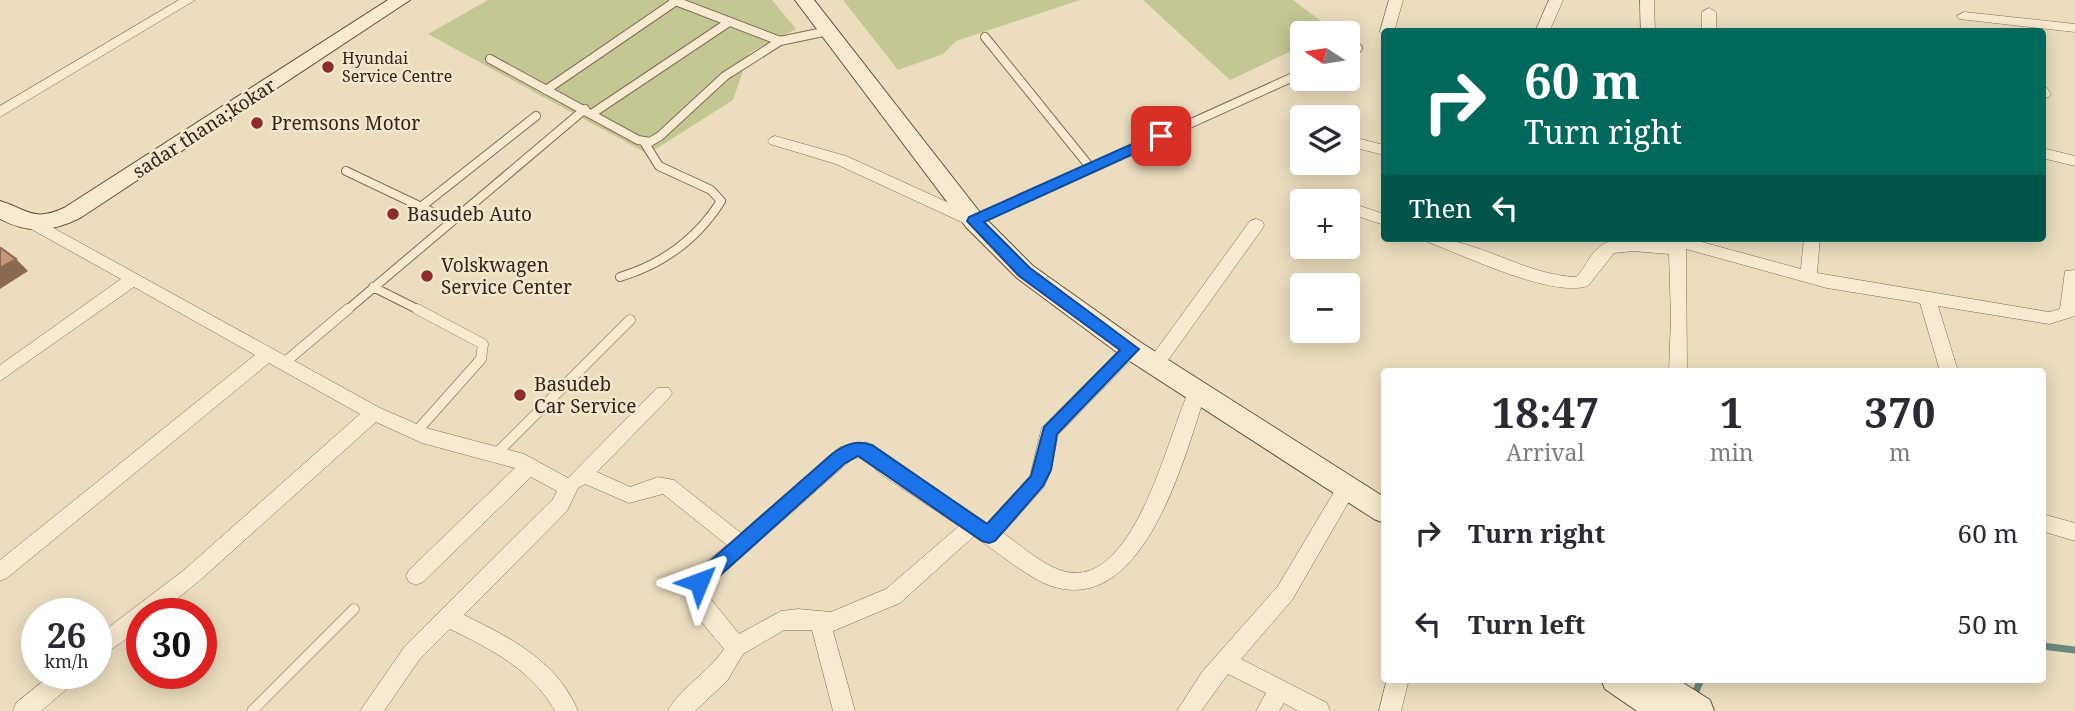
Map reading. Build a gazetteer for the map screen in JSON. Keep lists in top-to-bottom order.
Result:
{
  "streets": {
    "main road": ["sadar thana;kokar"]
  },
  "places": [
    "Hyundai Service Centre",
    "Premsons Motor",
    "Basudeb Auto",
    "Volskwagen Service Center",
    "Basudeb Car Service"
  ],
  "north": "left",
  "page": {
    "map_buttons": ["+", "−"],
    "turn": ["60 m", "Turn right"],
    "then": "Then",
    "eta": [
      "18:47",
      "Arrival",
      "1",
      "min",
      "370",
      "m"
    ],
    "list": [
      {
        "name": "Turn right",
        "value": "60 m"
      },
      {
        "name": "Turn left",
        "value": "50 m"
      }
    ],
    "speed": "26 km/h",
    "limit": "30"
  }
}
